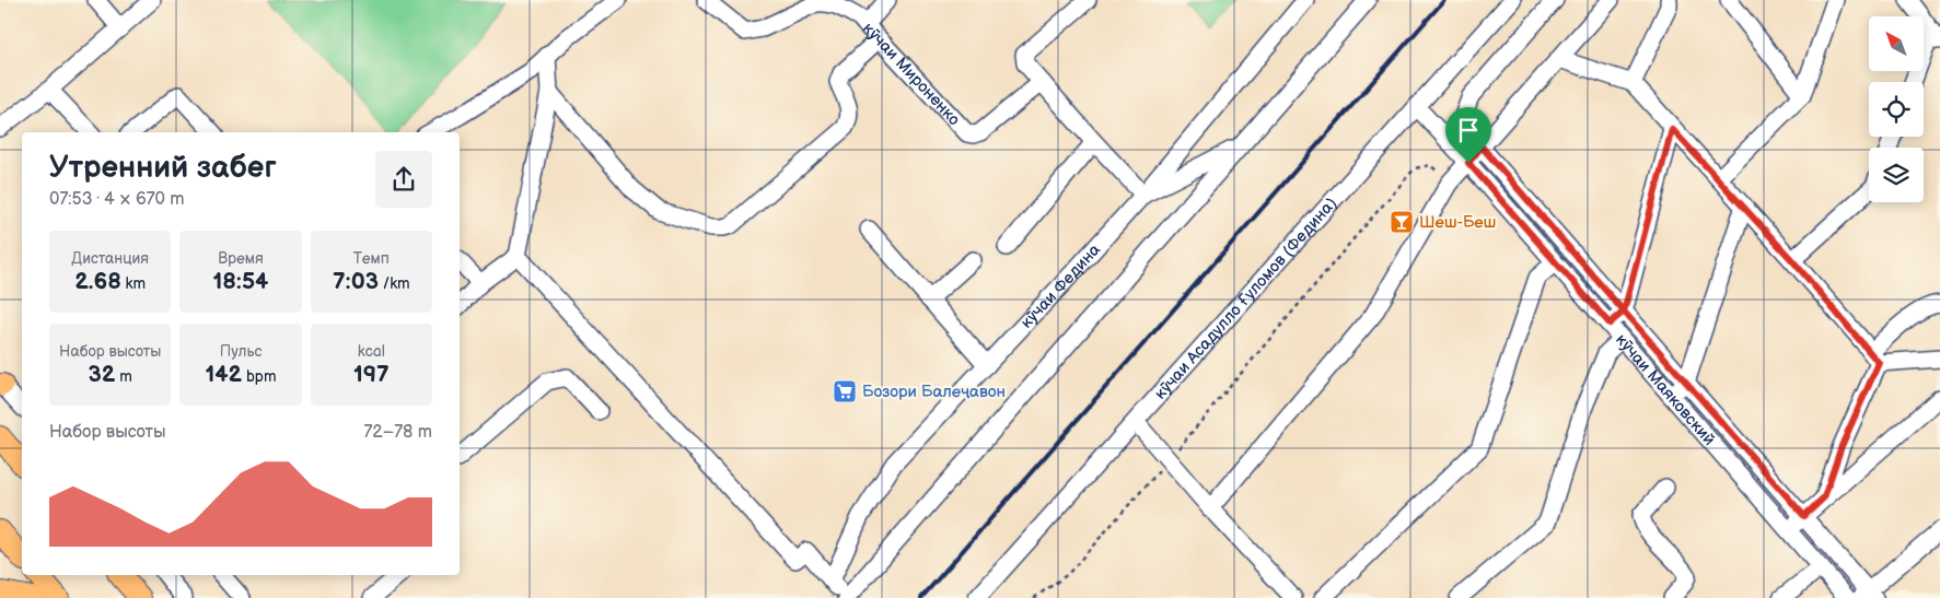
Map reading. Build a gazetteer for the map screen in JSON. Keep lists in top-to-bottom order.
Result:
{
  "streets": {
    "street": [
      "кӯчаи Мироненко",
      "кӯчаи Федина",
      "кӯчаи Асадулло Ғуломов (Федина)",
      "кӯчаи Маяковский"
    ]
  },
  "crossings": [
    ["кӯчаи Асадулло Ғуломов (Федина)", "кӯчаи Маяковский"]
  ],
  "places": {
    "bar": ["Шеш-Беш"],
    "supermarket": ["Бозори Балеҷавон"]
  },
  "north": "top left",
  "page": {
    "heading": ["Утренний забег", "07:53 · 4 × 670 m"],
    "stats": [
      ["Дистанция", "2.68 km"],
      ["Время", "18:54"],
      ["Темп", "7:03 /km"],
      ["Набор высоты", "32 m"],
      ["Пульс", "142 bpm"],
      ["kcal", "197"]
    ],
    "chart": ["Набор высоты", "72–78 m"]
  }
}
